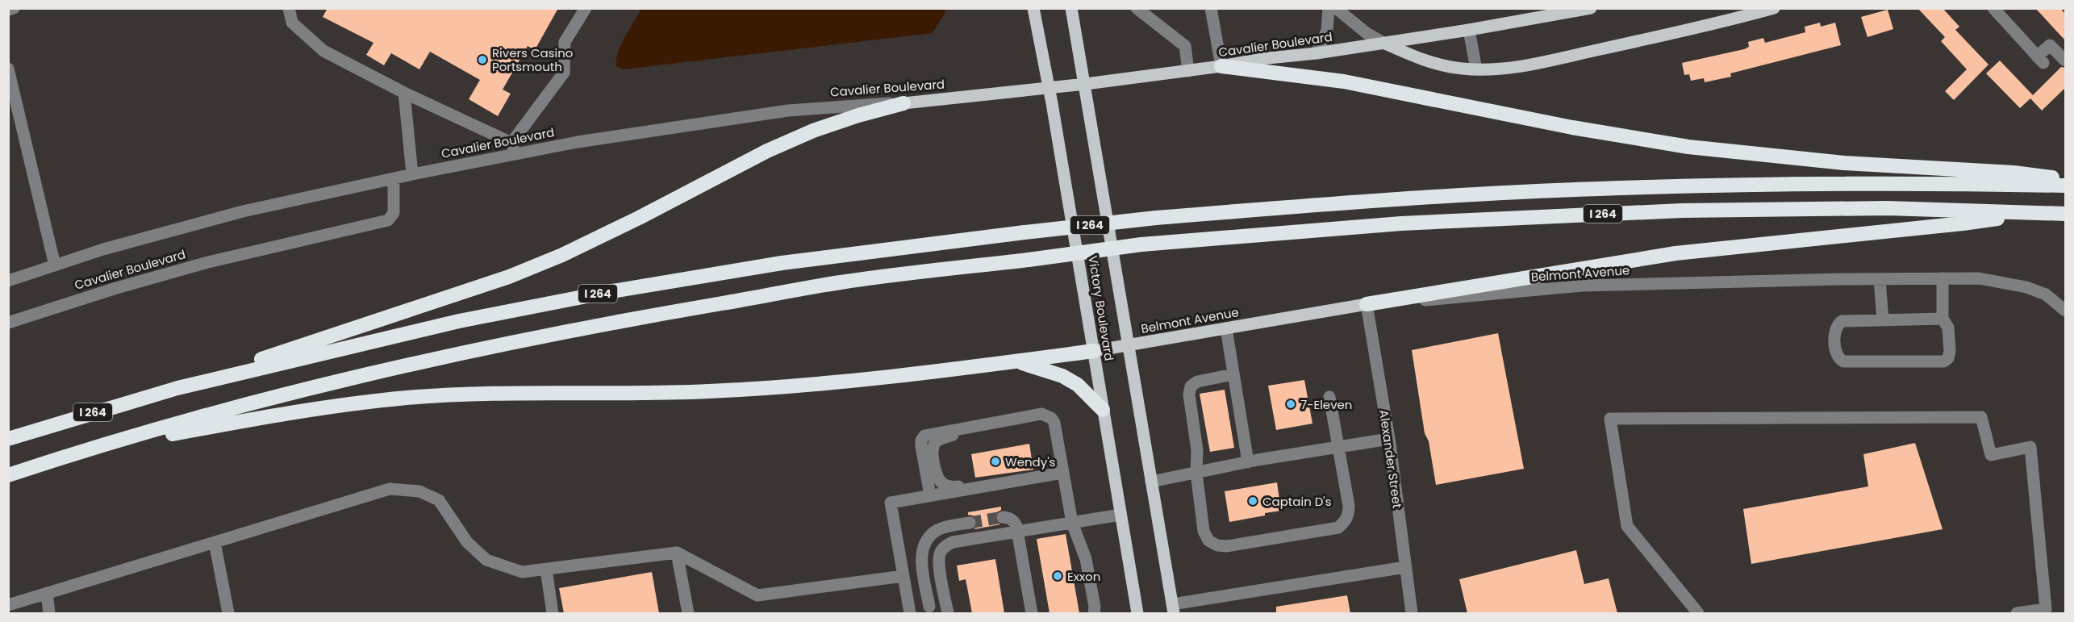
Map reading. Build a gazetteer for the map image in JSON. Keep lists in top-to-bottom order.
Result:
{
  "streets": {
    "highway": ["I 264"],
    "main road": ["Cavalier Boulevard", "Belmont Avenue", "Victory Boulevard"],
    "street": ["Alexander Street"]
  },
  "crossings": [
    ["Cavalier Boulevard", "Victory Boulevard"],
    ["Belmont Avenue", "Victory Boulevard"],
    ["Belmont Avenue", "Alexander Street"]
  ],
  "places": [
    "Rivers Casino Portsmouth",
    "7-Eleven",
    "Wendy's",
    "Captain D's",
    "Exxon"
  ]
}
